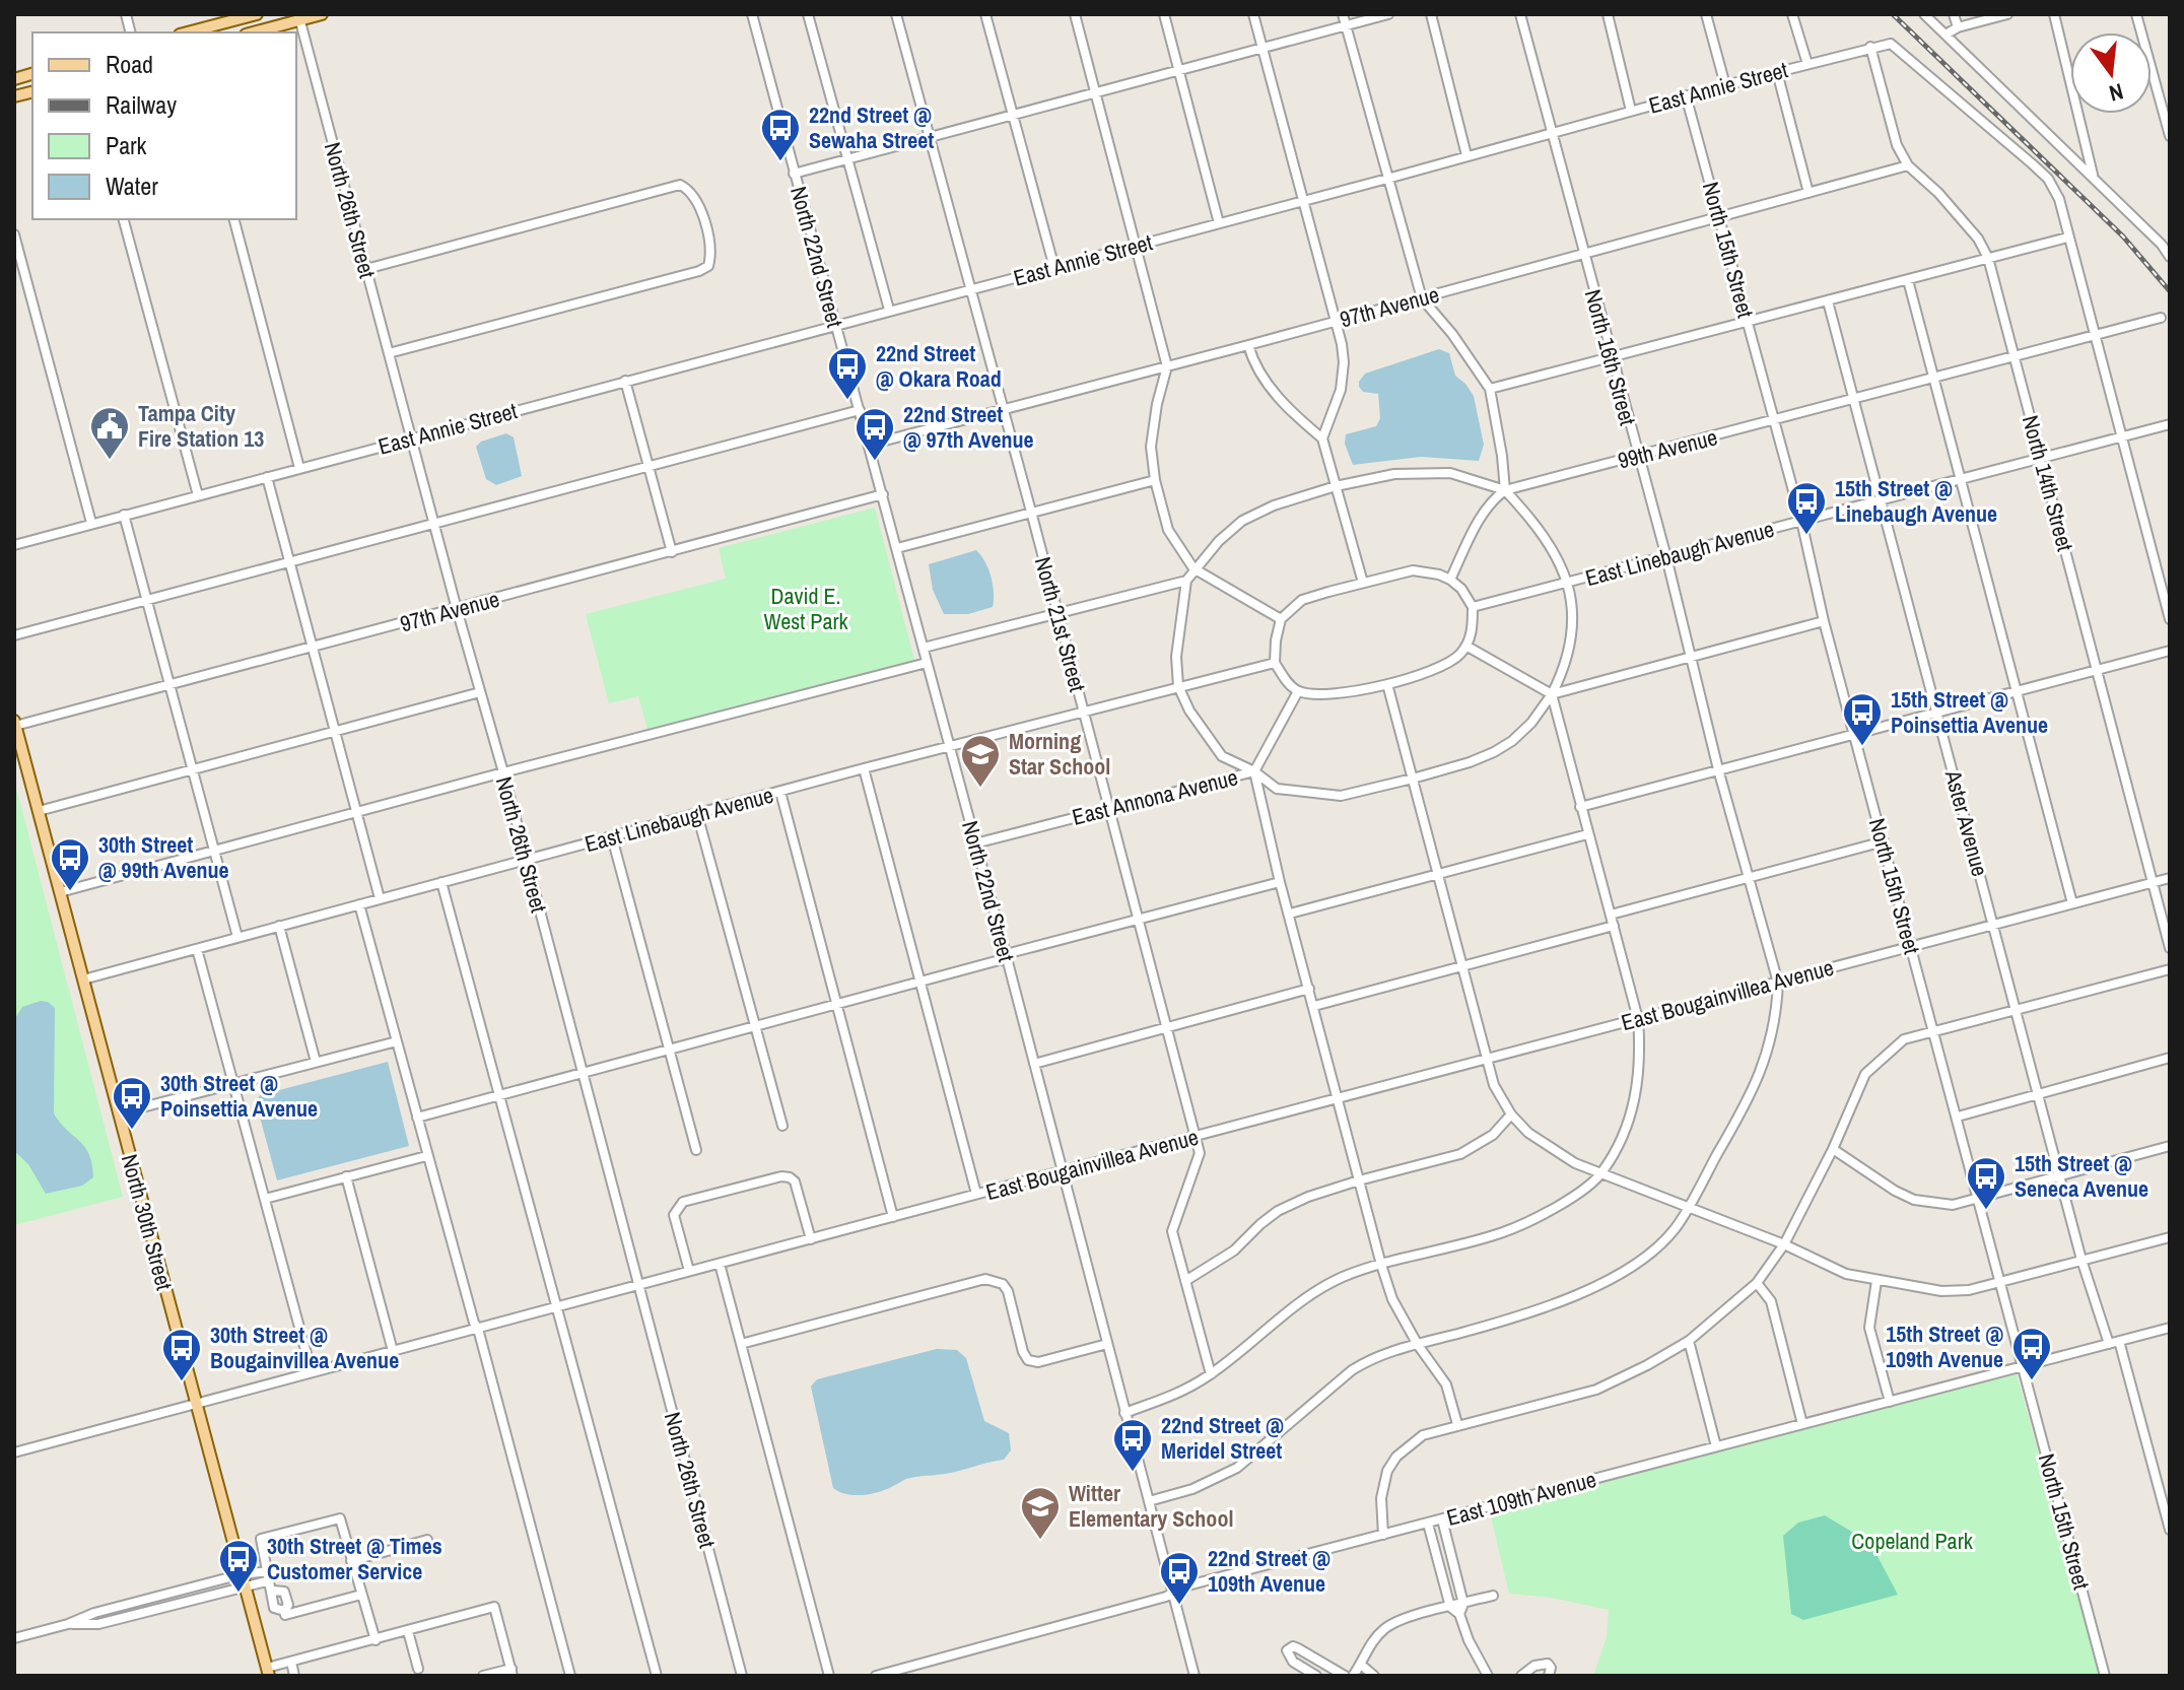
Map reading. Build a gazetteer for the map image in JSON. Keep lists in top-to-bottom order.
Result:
{
  "streets": {
    "main road": ["North 30th Street"],
    "street": [
      "East Annie Street",
      "North 26th Street",
      "North 15th Street",
      "North 22nd Street",
      "97th Avenue",
      "North 16th Street",
      "99th Avenue",
      "North 14th Street",
      "East Linebaugh Avenue",
      "North 21st Street",
      "East Annona Avenue",
      "Aster Avenue",
      "East Bougainvillea Avenue",
      "East 109th Avenue"
    ]
  },
  "crossings": [
    ["East Annie Street", "North 26th Street"],
    ["East Annie Street", "North 15th Street"],
    ["East Annie Street", "North 22nd Street"],
    ["East Annie Street", "North 16th Street"],
    ["East Annie Street", "North 14th Street"],
    ["East Annie Street", "North 21st Street"],
    ["North 26th Street", "97th Avenue"],
    ["North 26th Street", "East Linebaugh Avenue"],
    ["North 26th Street", "East Bougainvillea Avenue"],
    ["North 15th Street", "97th Avenue"],
    ["North 15th Street", "99th Avenue"],
    ["North 15th Street", "East Linebaugh Avenue"],
    ["North 15th Street", "East Bougainvillea Avenue"],
    ["North 15th Street", "East 109th Avenue"],
    ["North 22nd Street", "97th Avenue"],
    ["North 22nd Street", "East Linebaugh Avenue"],
    ["North 22nd Street", "East Annona Avenue"],
    ["North 22nd Street", "East Bougainvillea Avenue"],
    ["North 22nd Street", "East 109th Avenue"],
    ["97th Avenue", "North 16th Street"],
    ["97th Avenue", "North 14th Street"],
    ["97th Avenue", "North 21st Street"],
    ["97th Avenue", "North 30th Street"],
    ["North 16th Street", "99th Avenue"],
    ["North 16th Street", "East Linebaugh Avenue"],
    ["North 16th Street", "East Bougainvillea Avenue"],
    ["99th Avenue", "North 14th Street"],
    ["99th Avenue", "Aster Avenue"],
    ["North 14th Street", "East Linebaugh Avenue"],
    ["North 14th Street", "East Bougainvillea Avenue"],
    ["East Linebaugh Avenue", "North 21st Street"],
    ["East Linebaugh Avenue", "East Annona Avenue"],
    ["East Linebaugh Avenue", "Aster Avenue"],
    ["East Linebaugh Avenue", "North 30th Street"],
    ["North 21st Street", "East Annona Avenue"],
    ["North 21st Street", "East Bougainvillea Avenue"],
    ["Aster Avenue", "East Bougainvillea Avenue"],
    ["Aster Avenue", "East 109th Avenue"],
    ["East Bougainvillea Avenue", "North 30th Street"]
  ],
  "parks": ["David E. West Park", "Copeland Park"],
  "places": {
    "bus stop": [
      "22nd Street @ Sewaha Street",
      "22nd Street @ Okara Road",
      "22nd Street @ 97th Avenue",
      "15th Street @ Linebaugh Avenue",
      "15th Street @ Poinsettia Avenue",
      "30th Street @ 99th Avenue",
      "30th Street @ Poinsettia Avenue",
      "15th Street @ Seneca Avenue",
      "15th Street @ 109th Avenue",
      "30th Street @ Bougainvillea Avenue",
      "22nd Street @ Meridel Street",
      "30th Street @ Times Customer Service",
      "22nd Street @ 109th Avenue"
    ],
    "public building": ["Tampa City Fire Station 13"],
    "school or university": ["Morning Star School", "Witter Elementary School"]
  },
  "legend": [
    "Road",
    "Railway",
    "Park",
    "Water"
  ],
  "north": "bottom"
}
